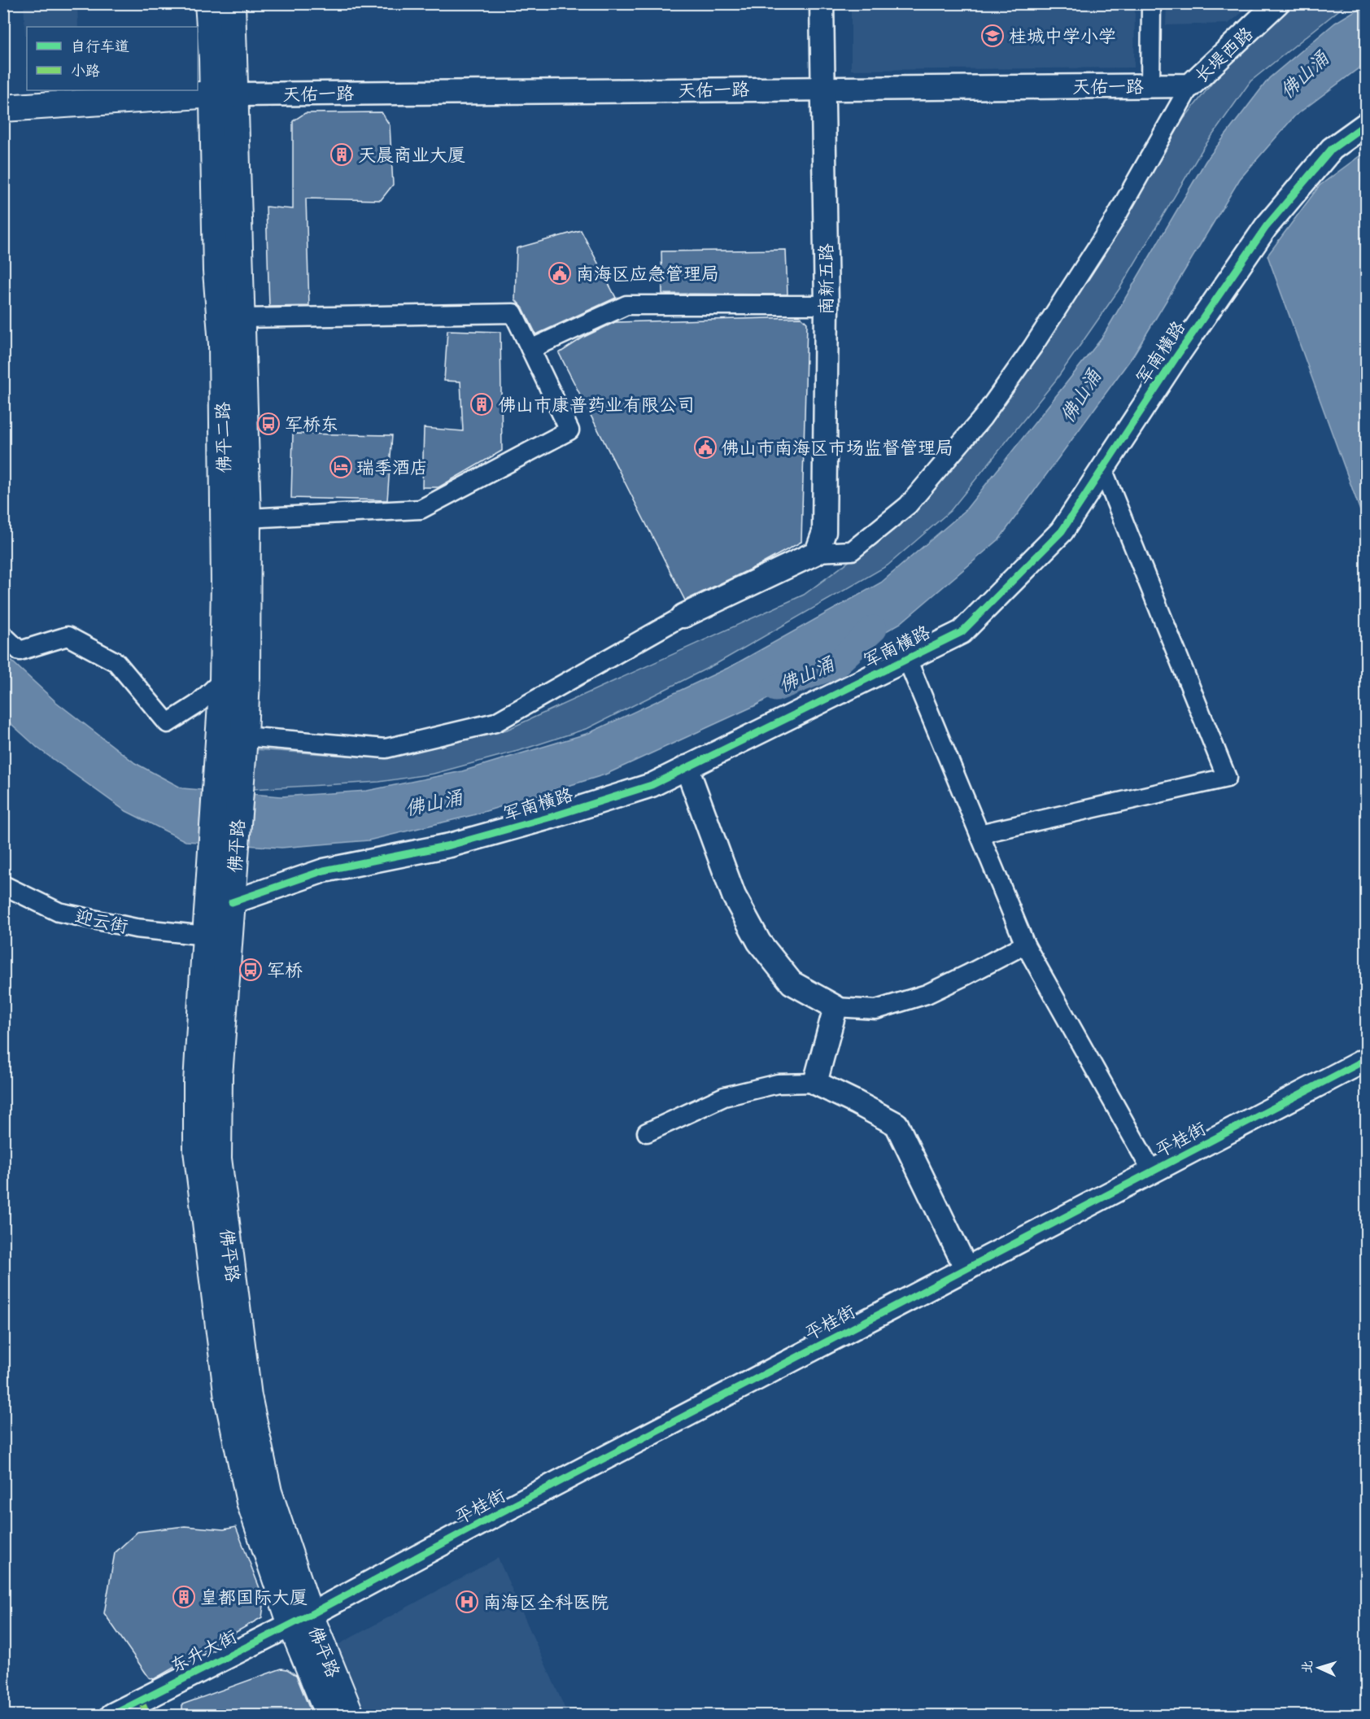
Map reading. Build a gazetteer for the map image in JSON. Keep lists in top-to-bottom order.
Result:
{
  "streets": {
    "main road": ["佛平二路", "佛平路"],
    "street": [
      "长堤西路",
      "天佑一路",
      "南新五路",
      "军南横路",
      "迎云街",
      "平桂街",
      "东升大街"
    ]
  },
  "crossings": [
    ["长堤西路", "天佑一路"],
    ["天佑一路", "南新五路"],
    ["天佑一路", "佛平二路"],
    ["军南横路", "佛平路"],
    ["佛平二路", "佛平路"],
    ["佛平路", "迎云街"],
    ["佛平路", "平桂街"],
    ["佛平路", "东升大街"],
    ["平桂街", "东升大街"]
  ],
  "water": ["佛山涌"],
  "places": {
    "school or university": ["桂城中学小学"],
    "building": ["天晨商业大厦", "佛山市康普药业有限公司", "皇都国际大厦"],
    "public building": ["南海区应急管理局", "佛山市南海区市场监督管理局"],
    "bus stop": ["军桥东", "军桥"],
    "hotel": ["瑞季酒店"],
    "hospital": ["南海区全科医院"]
  },
  "legend": ["自行车道", "小路"],
  "north": "left"
}
